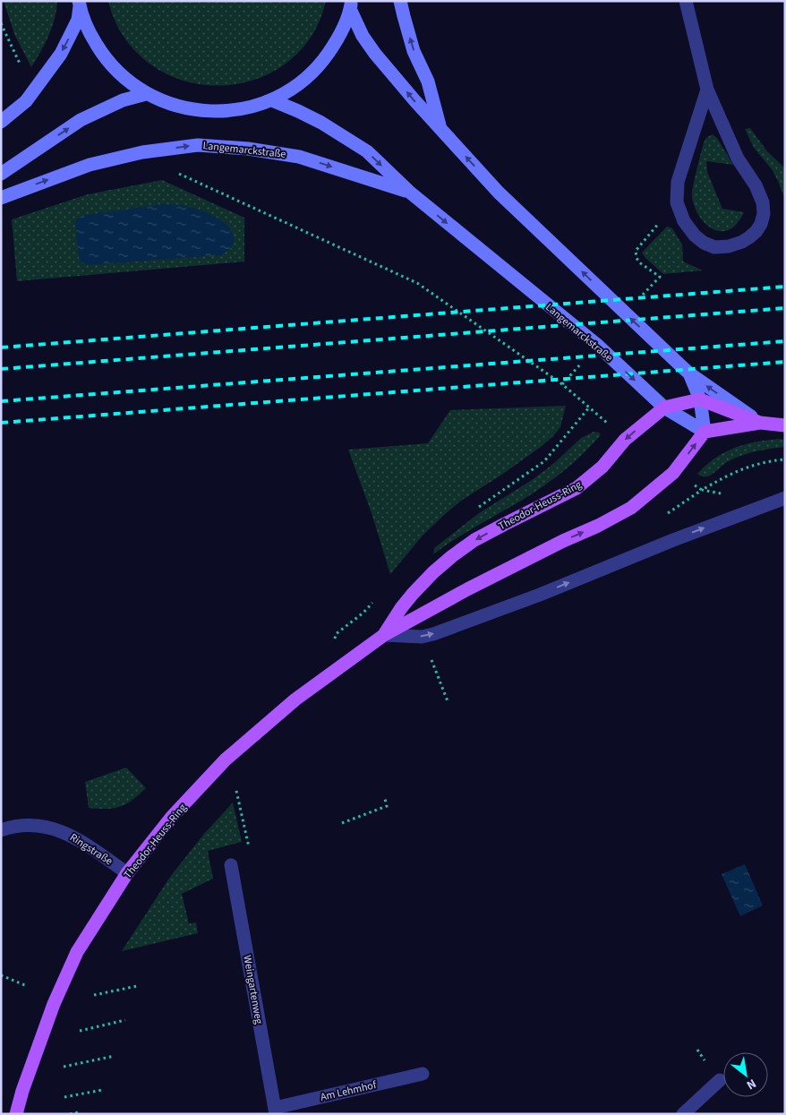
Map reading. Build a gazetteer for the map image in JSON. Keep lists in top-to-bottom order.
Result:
{
  "streets": {
    "main road": ["Langemarckstraße", "Theodor-Heuss-Ring"],
    "street": ["Ringstraße", "Weingartenweg", "Am Lehmhof"]
  },
  "crossings": [
    ["Langemarckstraße", "Theodor-Heuss-Ring"],
    ["Theodor-Heuss-Ring", "Ringstraße"],
    ["Weingartenweg", "Am Lehmhof"]
  ],
  "north": "bottom right"
}
